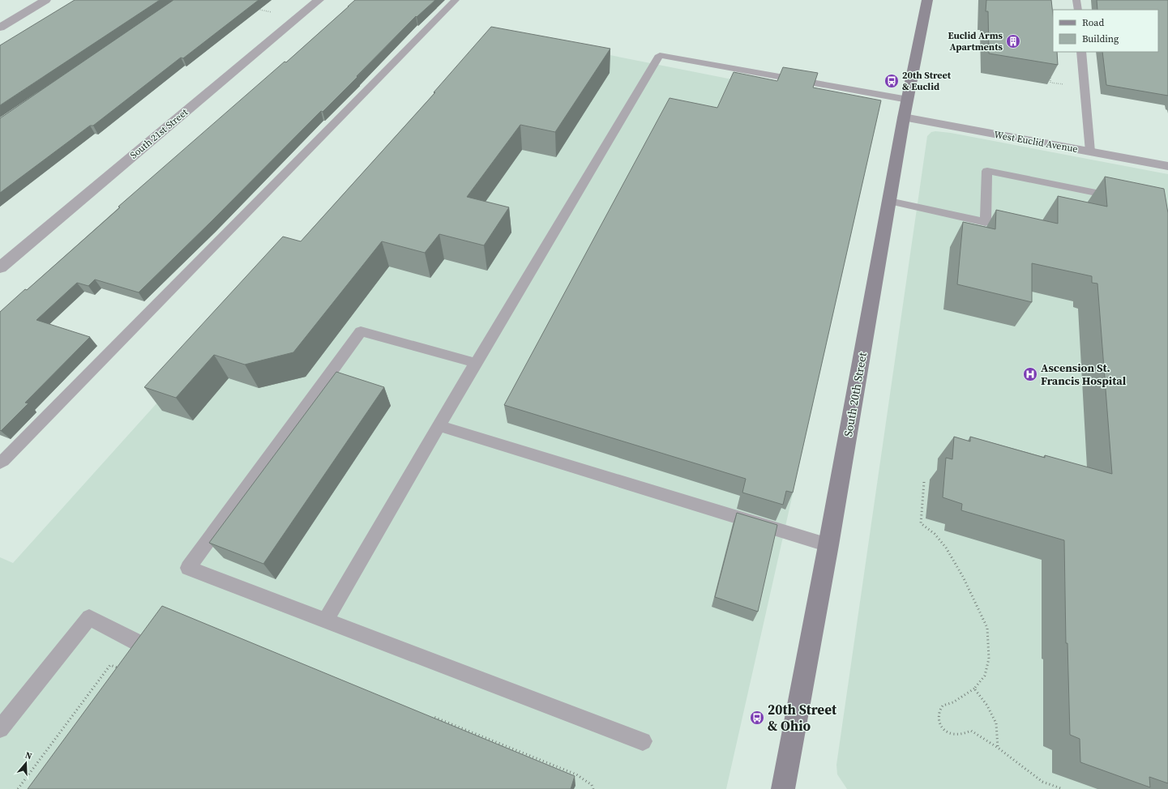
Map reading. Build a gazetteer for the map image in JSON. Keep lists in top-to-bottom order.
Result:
{
  "streets": {
    "street": ["South 21st Street", "West Euclid Avenue", "South 20th Street"]
  },
  "crossings": [
    ["West Euclid Avenue", "South 20th Street"]
  ],
  "places": {
    "building": ["Euclid Arms Apartments"],
    "bus stop": ["20th Street & Euclid", "20th Street & Ohio"],
    "hospital": ["Ascension St. Francis Hospital"]
  },
  "legend": ["Road", "Building"],
  "north": "top"
}
